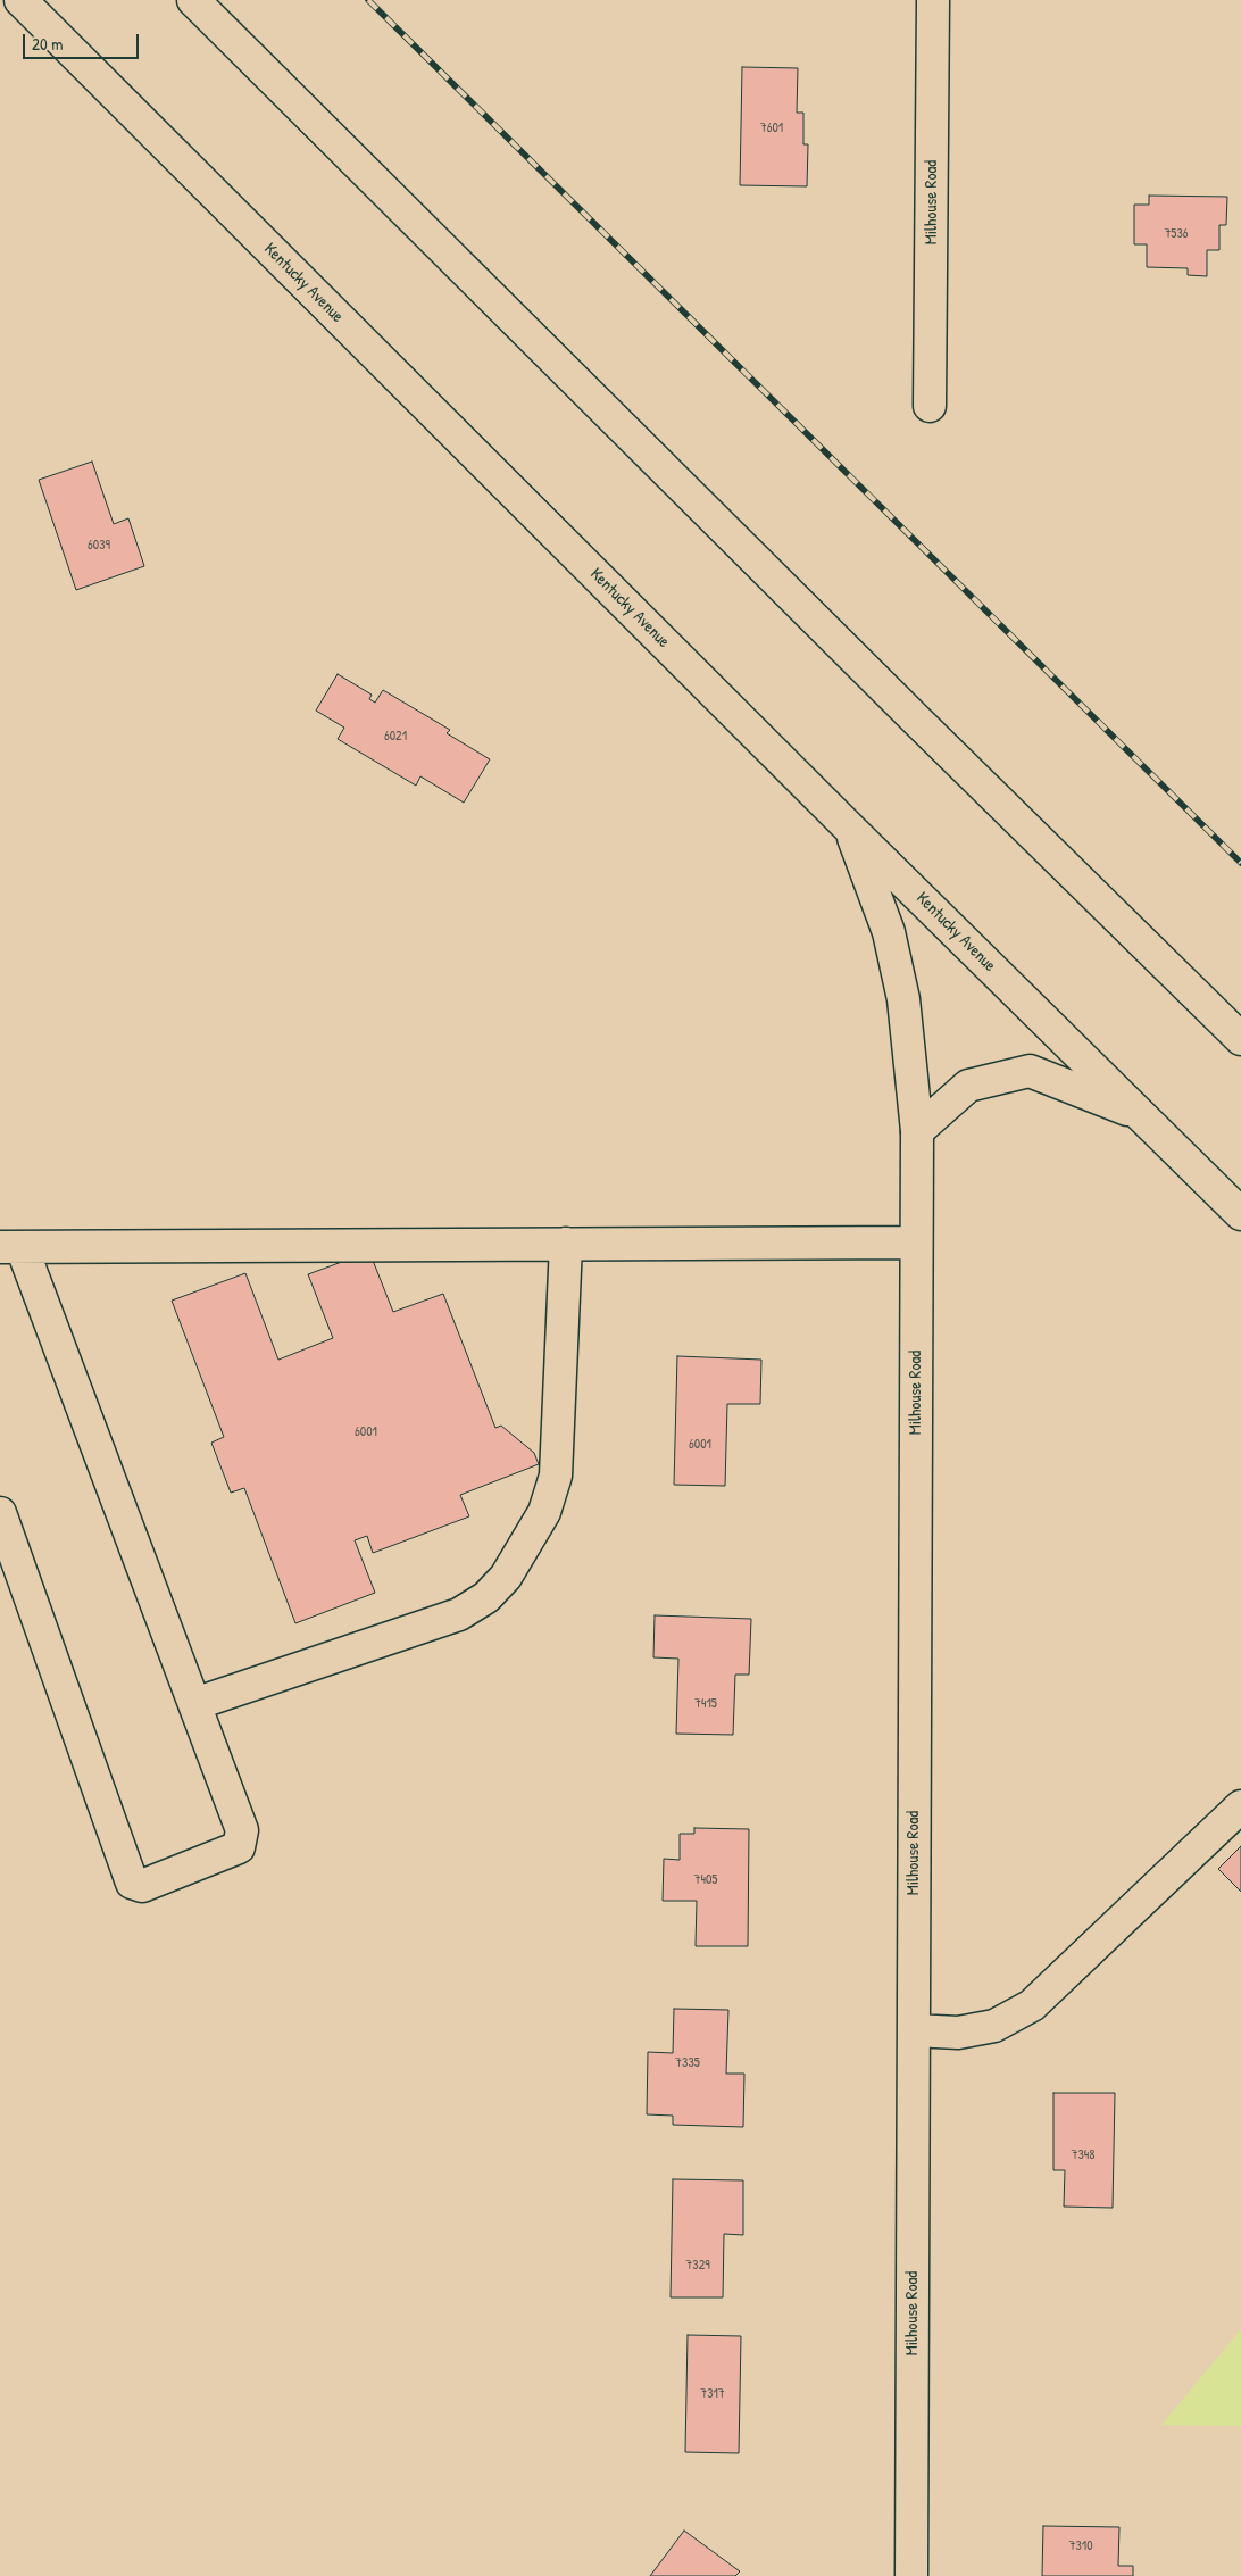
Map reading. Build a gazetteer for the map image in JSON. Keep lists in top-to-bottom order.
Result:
{
  "streets": {
    "main road": ["Milhouse Road", "Kentucky Avenue"]
  },
  "crossings": [
    ["Milhouse Road", "Kentucky Avenue"]
  ],
  "house_numbers": [
    "7601",
    "7536",
    "6039",
    "6021",
    "6001",
    "6001",
    "7415",
    "7405",
    "7335",
    "7348",
    "7329",
    "7317",
    "7310"
  ],
  "scale_bar": "20 m"
}
